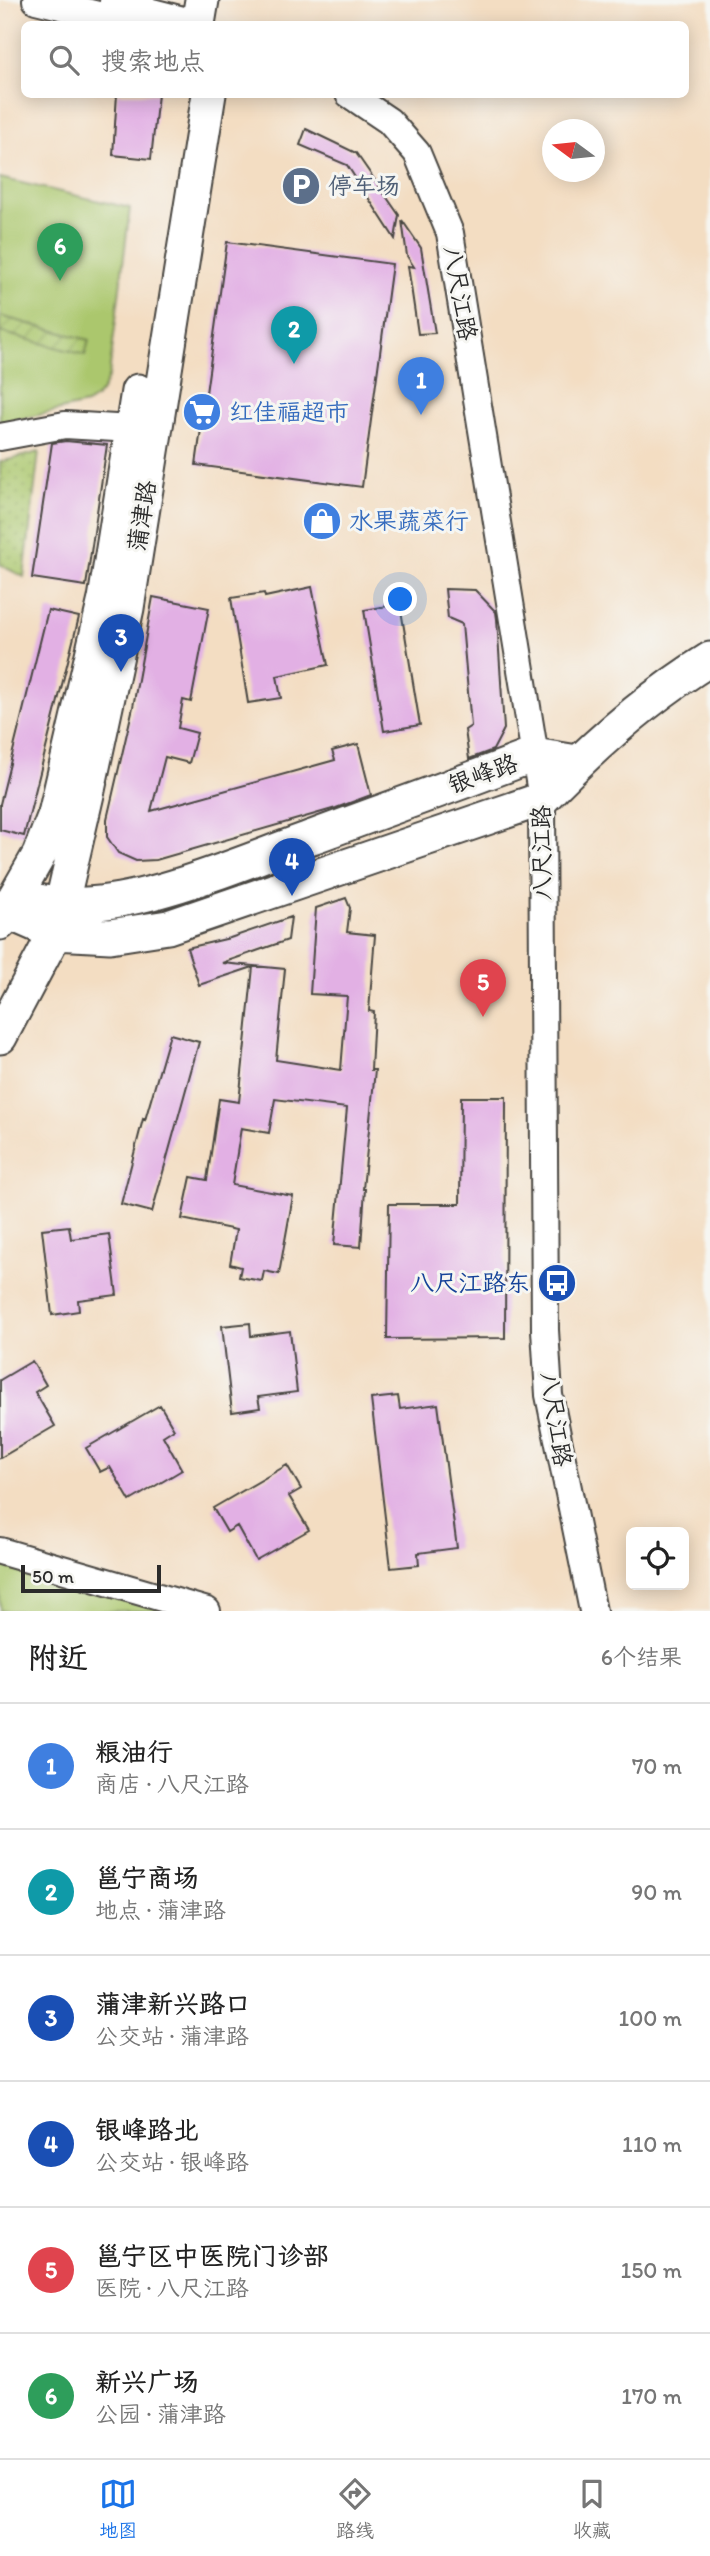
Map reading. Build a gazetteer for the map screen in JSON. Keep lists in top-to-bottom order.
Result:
{
  "streets": {
    "main road": ["蒲津路", "银峰路"],
    "street": ["八尺江路"]
  },
  "crossings": [
    ["八尺江路", "银峰路"],
    ["蒲津路", "银峰路"]
  ],
  "places": {
    "parking": ["停车场"],
    "supermarket": ["红佳福超市"],
    "shop": ["水果蔬菜行"],
    "bus stop": ["八尺江路东"]
  },
  "scale_bar": "50 m",
  "north": "left",
  "page": {
    "search": "搜索地点",
    "pins": [
      "6",
      "2",
      "1",
      "3",
      "4",
      "5"
    ],
    "scale": "50 m",
    "heading": ["附近", "6个结果"],
    "list": [
      {
        "mark": "1",
        "name": "粮油行",
        "note": "商店 · 八尺江路",
        "value": "70 m"
      },
      {
        "mark": "2",
        "name": "邕宁商场",
        "note": "地点 · 蒲津路",
        "value": "90 m"
      },
      {
        "mark": "3",
        "name": "蒲津新兴路口",
        "note": "公交站 · 蒲津路",
        "value": "100 m"
      },
      {
        "mark": "4",
        "name": "银峰路北",
        "note": "公交站 · 银峰路",
        "value": "110 m"
      },
      {
        "mark": "5",
        "name": "邕宁区中医院门诊部",
        "note": "医院 · 八尺江路",
        "value": "150 m"
      },
      {
        "mark": "6",
        "name": "新兴广场",
        "note": "公园 · 蒲津路",
        "value": "170 m"
      }
    ],
    "nav": ["地图", "路线", "收藏"]
  }
}
